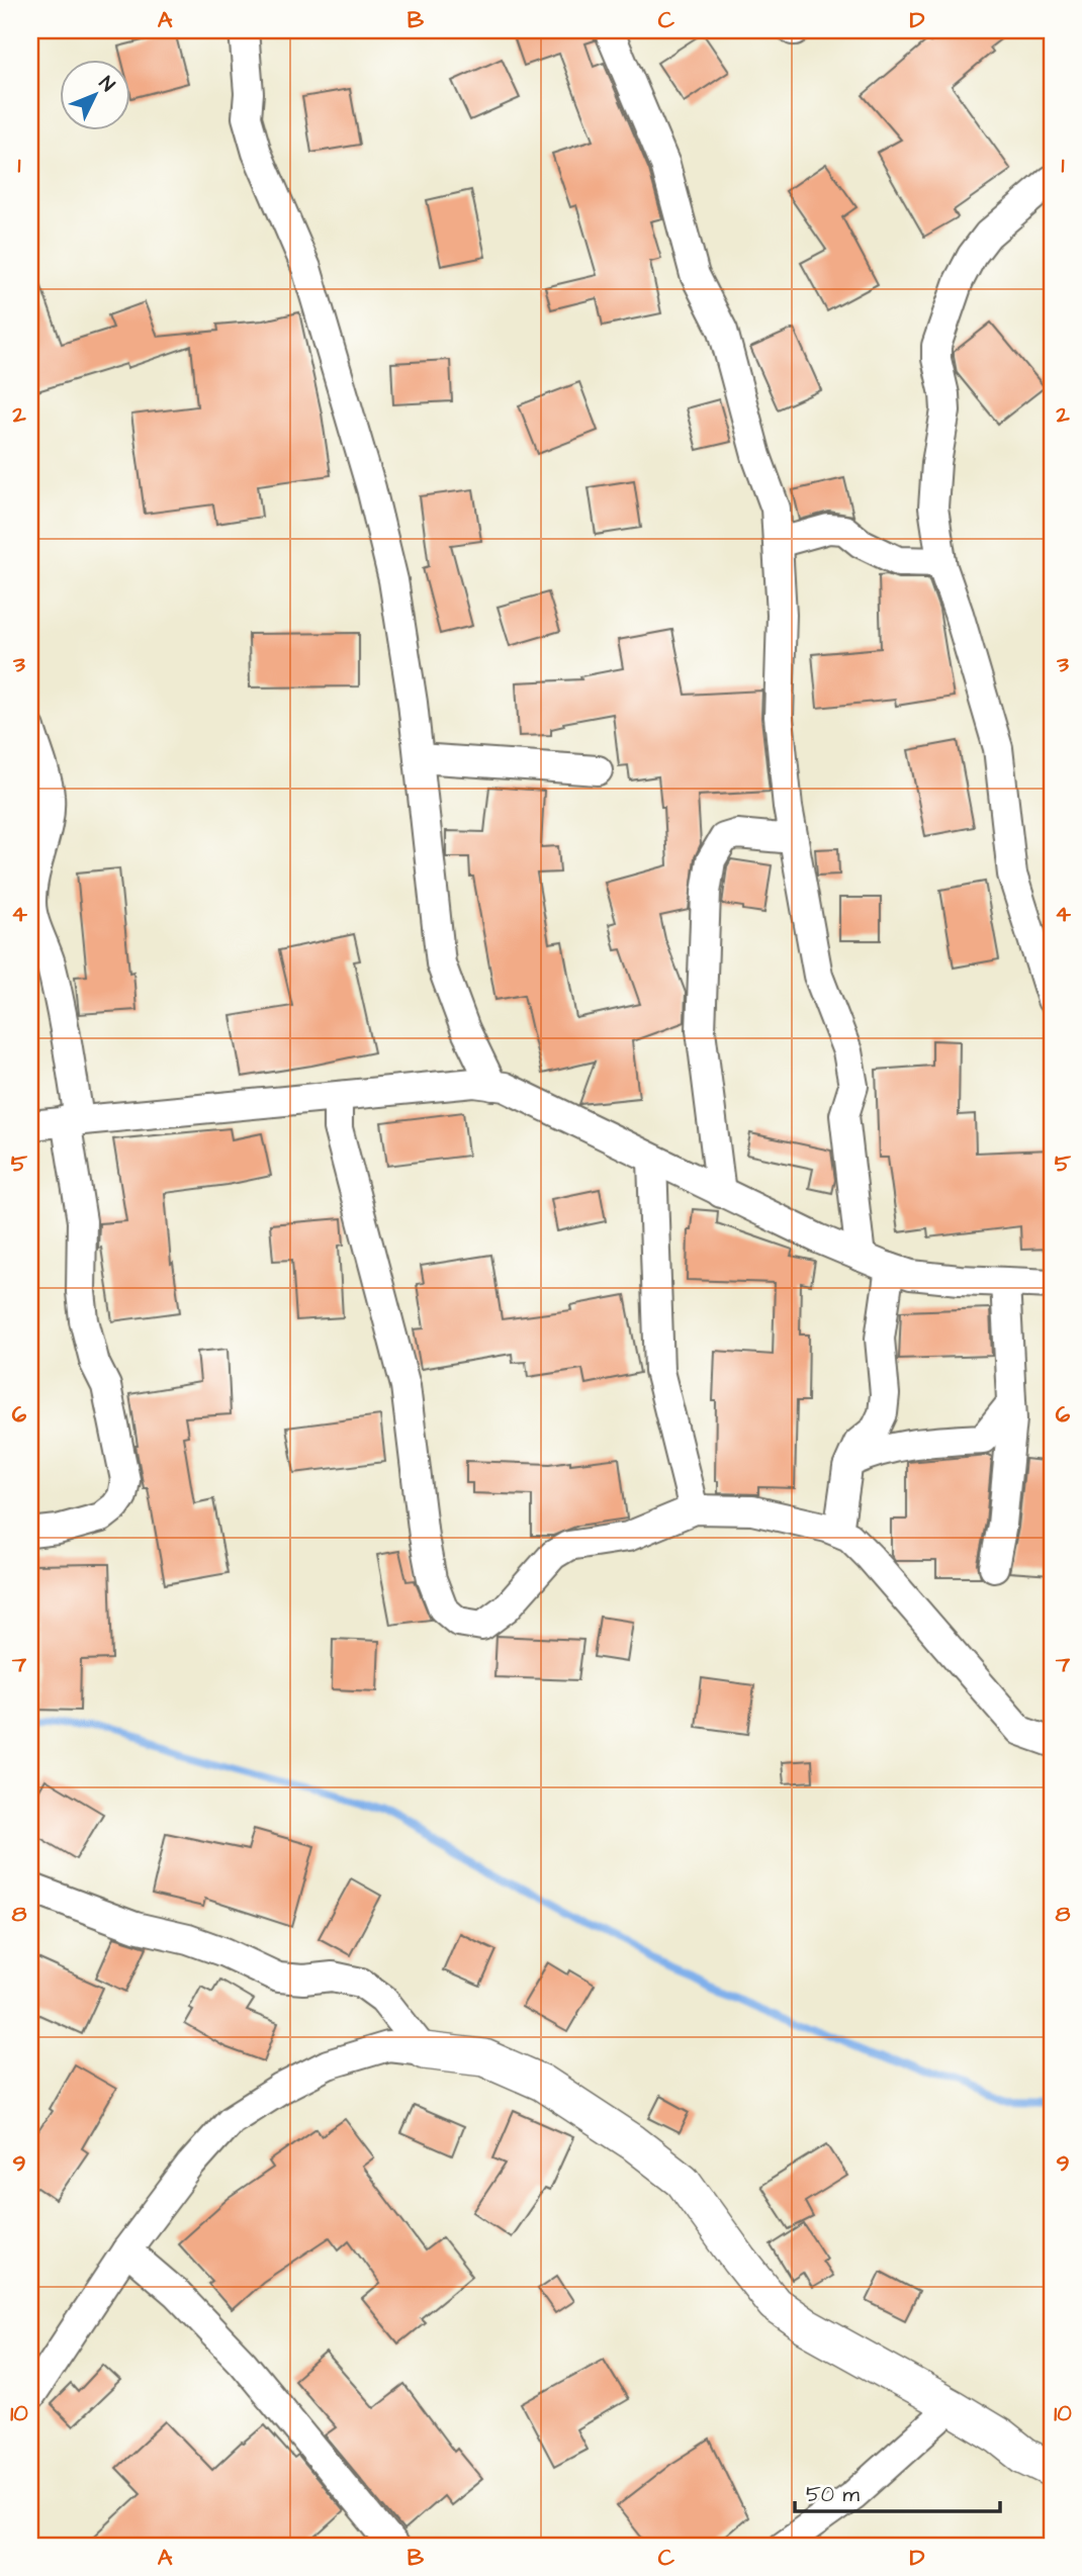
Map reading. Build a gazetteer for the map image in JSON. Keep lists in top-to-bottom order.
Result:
{
  "scale_bar": "50 m",
  "north": "top right",
  "grid": {
    "columns": [
      "A",
      "B",
      "C",
      "D"
    ],
    "rows": [
      "1",
      "2",
      "3",
      "4",
      "5",
      "6",
      "7",
      "8",
      "9",
      "10"
    ]
  }
}
